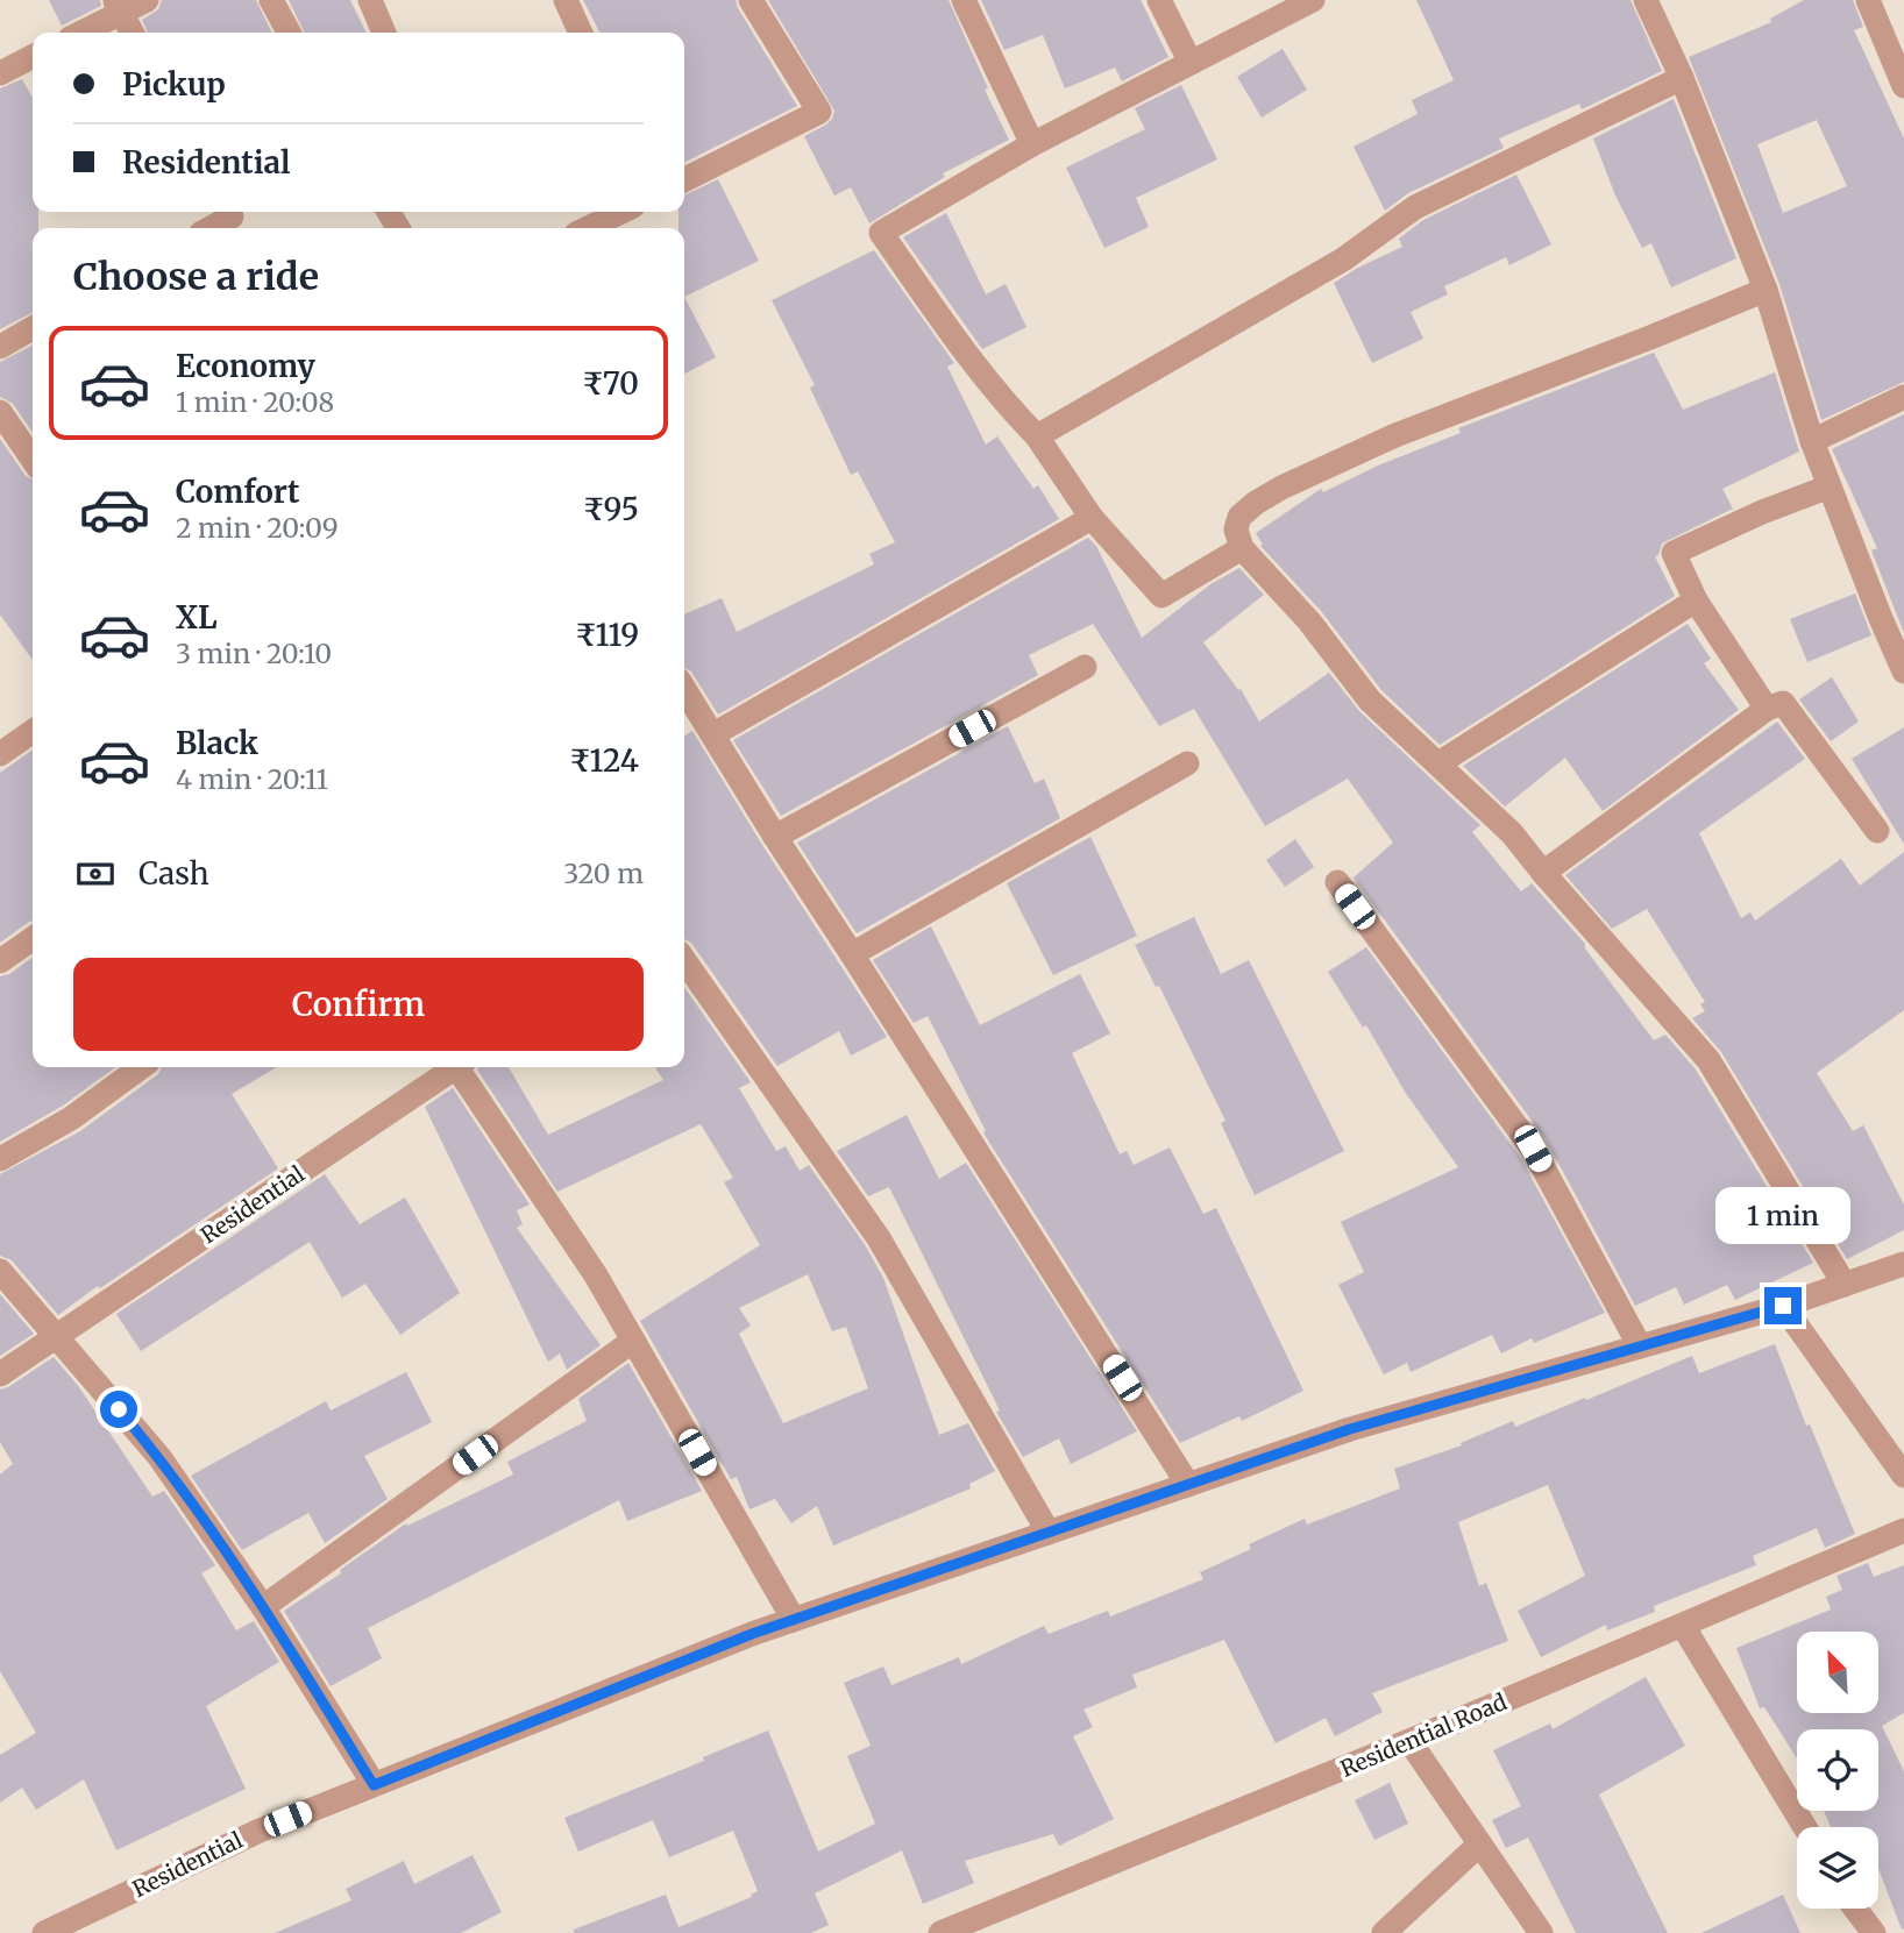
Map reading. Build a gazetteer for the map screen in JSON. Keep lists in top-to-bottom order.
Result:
{
  "streets": {
    "street": ["Residential", "Residential Road"]
  },
  "north": "top left",
  "page": {
    "banner": ["Pickup", "Residential"],
    "heading": "Choose a ride",
    "list": [
      {
        "name": "Economy",
        "note": "1 min · 20:08",
        "value": "₹70"
      },
      {
        "name": "Comfort",
        "note": "2 min · 20:09",
        "value": "₹95"
      },
      {
        "name": "XL",
        "note": "3 min · 20:10",
        "value": "₹119"
      },
      {
        "name": "Black",
        "note": "4 min · 20:11",
        "value": "₹124"
      }
    ],
    "pay": ["Cash", "320 m"],
    "buttons": "Confirm",
    "bubble": "1 min"
  }
}
